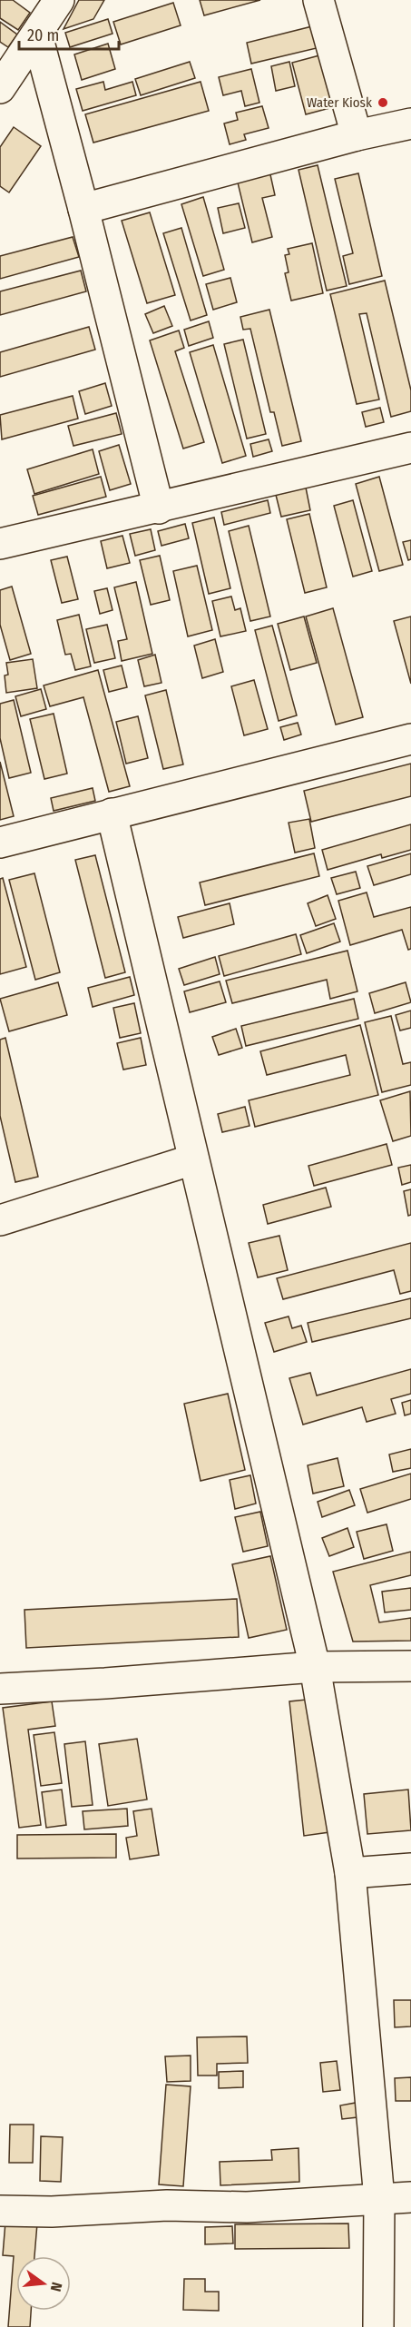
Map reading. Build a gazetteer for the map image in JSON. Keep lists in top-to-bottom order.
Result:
{
  "places": ["Water Kiosk"],
  "scale_bar": "20 m",
  "north": "right"
}
